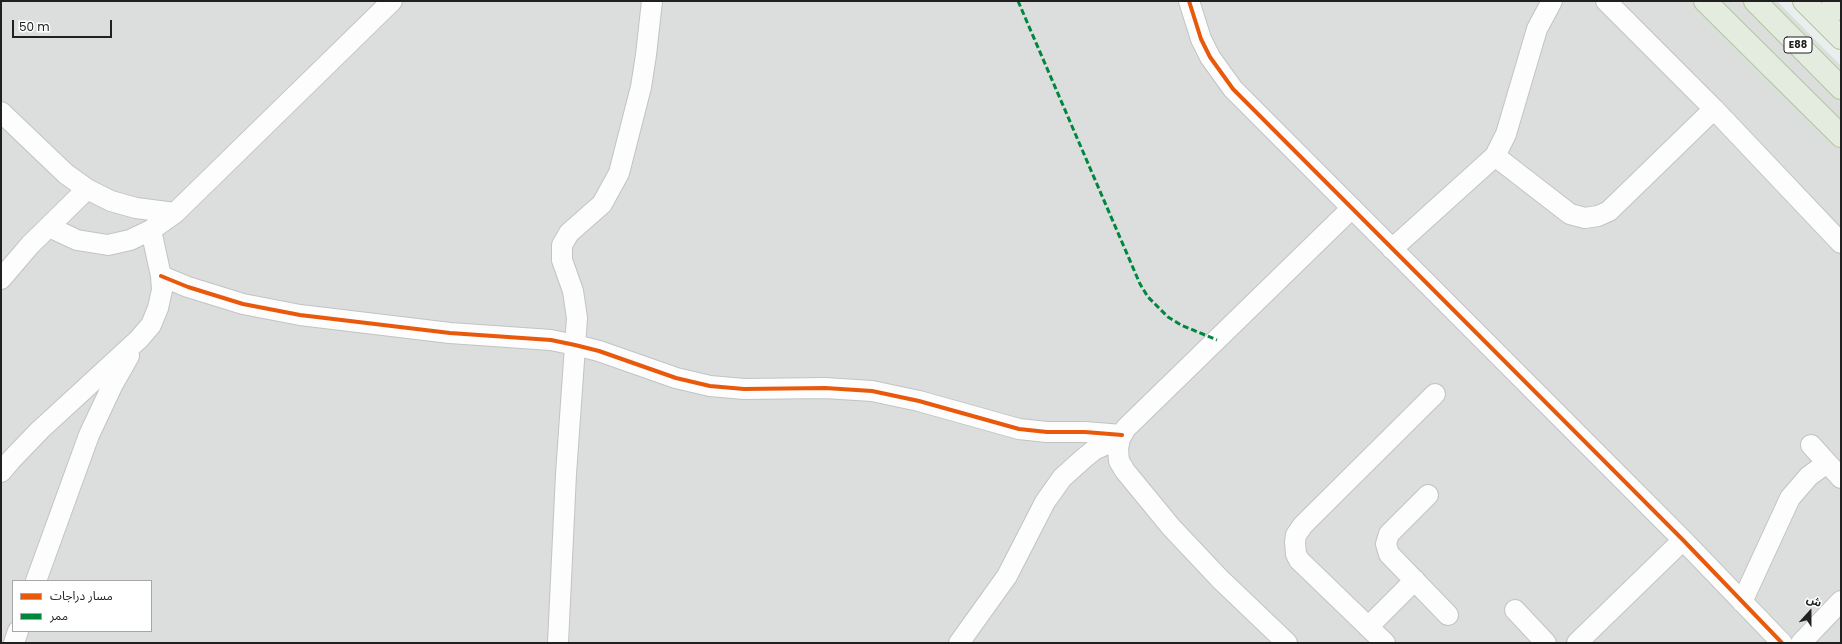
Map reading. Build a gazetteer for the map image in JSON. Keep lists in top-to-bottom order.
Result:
{
  "streets": {
    "highway": ["E88"]
  },
  "legend": ["مسار دراجات", "ممر"],
  "scale_bar": "50 m",
  "north": "top"
}
